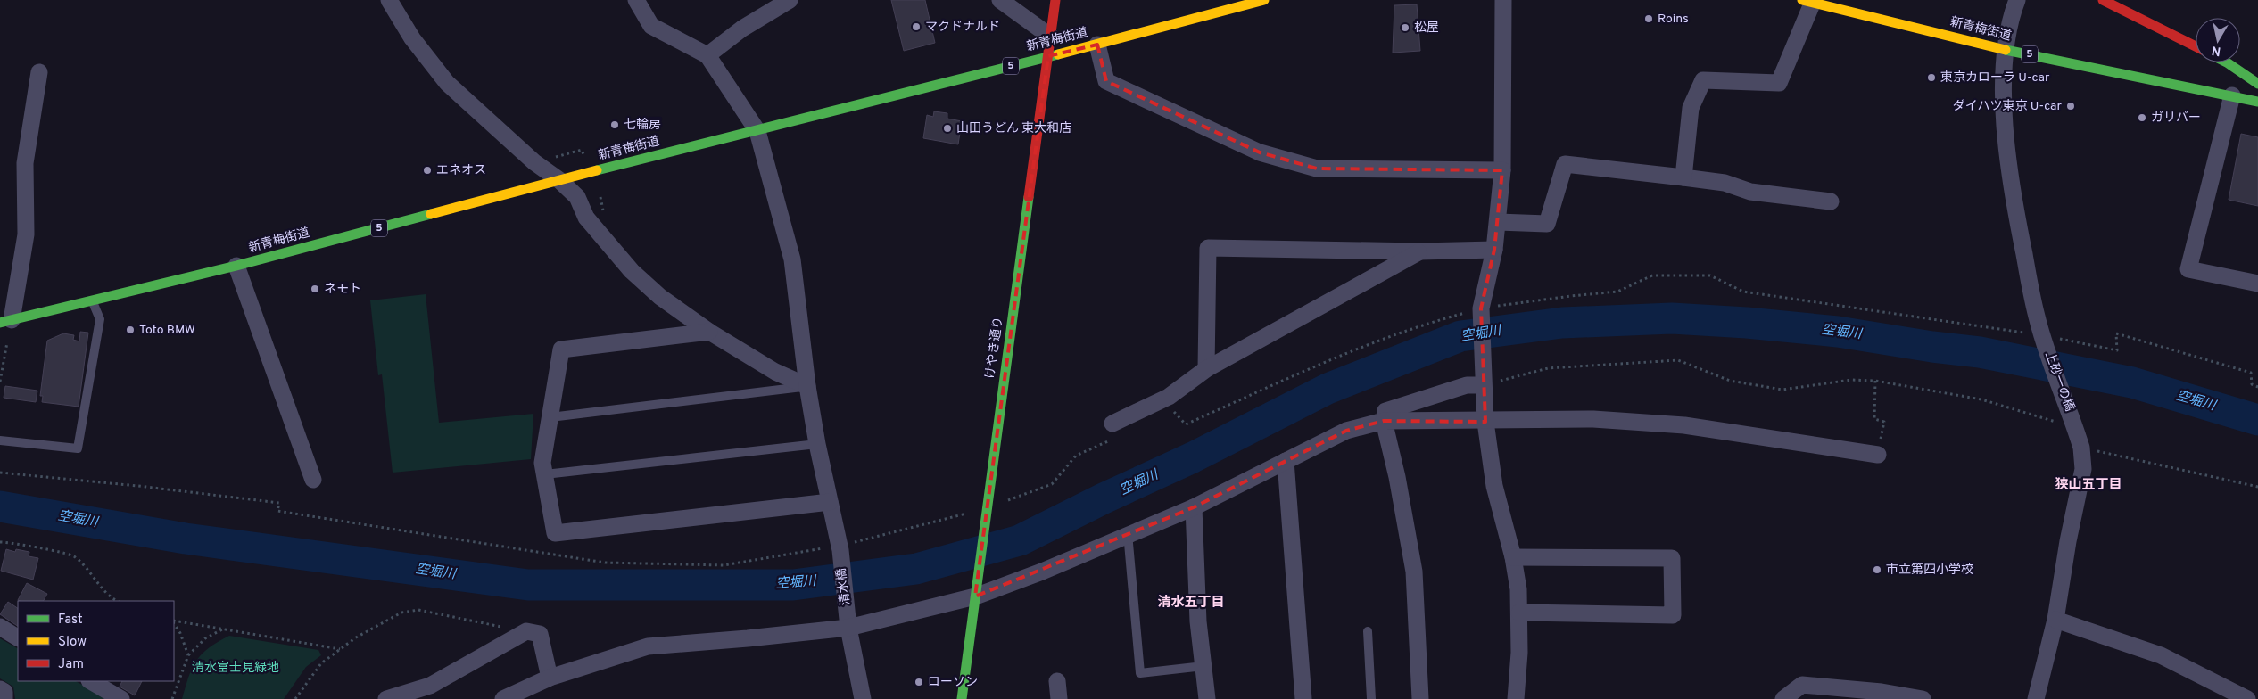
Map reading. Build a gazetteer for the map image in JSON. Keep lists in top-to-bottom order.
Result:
{
  "streets": {
    "main road": ["新青梅街道", "5", "けやき通り"],
    "street": ["上砂一の橋", "清水橋"]
  },
  "crossings": [
    ["新青梅街道", "けやき通り"],
    ["新青梅街道", "上砂一の橋"],
    ["新青梅街道", "清水橋"]
  ],
  "districts": ["狭山五丁目", "清水五丁目"],
  "water": ["空堀川"],
  "parks": ["清水富士見緑地"],
  "places": [
    "Roins",
    "マクドナルド",
    "松屋",
    "東京カローラ U-car",
    "ダイハツ東京 U-car",
    "ガリバー",
    "七輪房",
    "山田うどん 東大和店",
    "エネオス",
    "ネモト",
    "Toto BMW",
    "市立第四小学校",
    "ローソン"
  ],
  "legend": ["Fast", "Slow", "Jam"],
  "north": "bottom"
}
